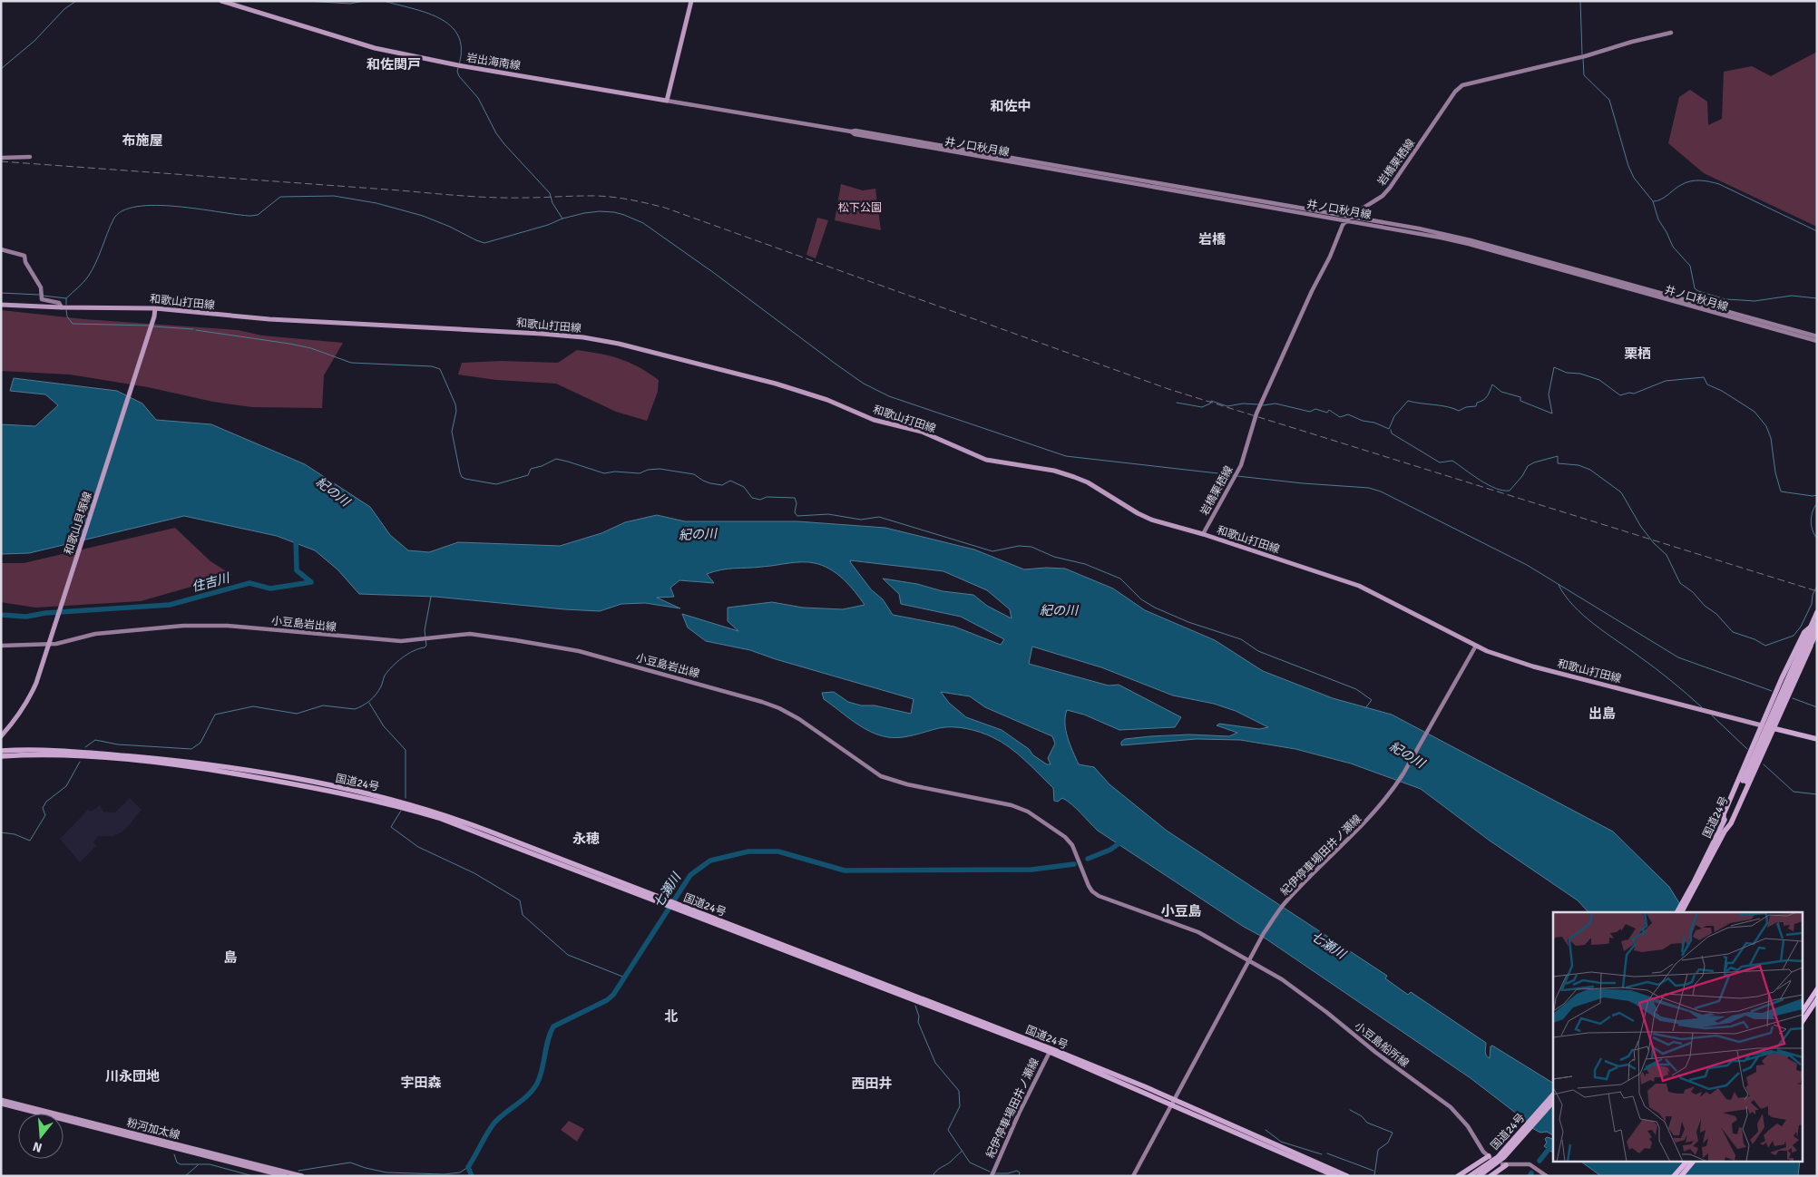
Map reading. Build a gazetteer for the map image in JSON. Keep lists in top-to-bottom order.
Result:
{
  "streets": {
    "highway": ["国道24号"],
    "main road": [
      "岩出海南線",
      "井ノ口秋月線",
      "岩橋栗栖線",
      "和歌山打田線",
      "和歌山貝塚線",
      "小豆島岩出線",
      "紀伊停車場田井ノ瀬線",
      "小豆島船所線",
      "粉河加太線"
    ]
  },
  "crossings": [
    ["岩出海南線", "井ノ口秋月線"],
    ["井ノ口秋月線", "岩橋栗栖線"],
    ["岩橋栗栖線", "和歌山打田線"],
    ["和歌山打田線", "和歌山貝塚線"],
    ["和歌山打田線", "紀伊停車場田井ノ瀬線"],
    ["和歌山貝塚線", "小豆島岩出線"],
    ["小豆島岩出線", "紀伊停車場田井ノ瀬線"],
    ["小豆島岩出線", "小豆島船所線"],
    ["国道24号", "紀伊停車場田井ノ瀬線"],
    ["紀伊停車場田井ノ瀬線", "小豆島船所線"]
  ],
  "districts": [
    "和佐関戸",
    "和佐中",
    "布施屋",
    "岩橋",
    "栗栖",
    "出島",
    "永穂",
    "小豆島",
    "島",
    "北",
    "川永団地",
    "宇田森",
    "西田井"
  ],
  "water": ["紀の川", "住吉川", "七瀬川"],
  "parks": ["松下公園"],
  "north": "bottom"
}
